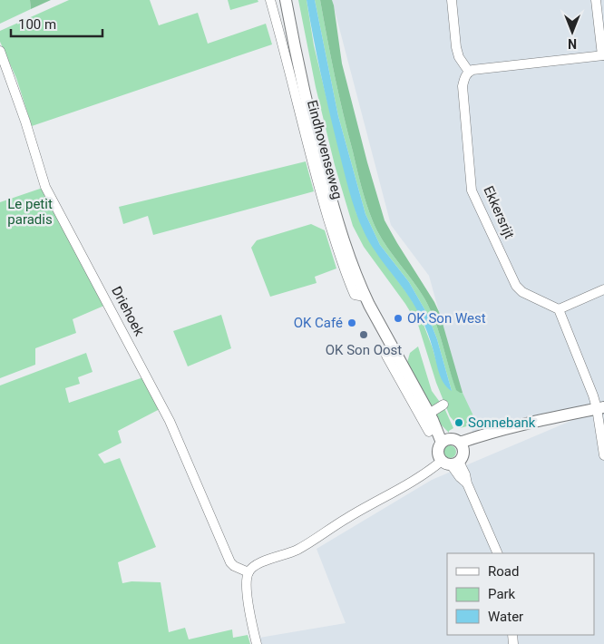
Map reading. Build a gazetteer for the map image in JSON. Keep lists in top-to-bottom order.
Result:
{
  "streets": {
    "main road": ["Eindhovenseweg"],
    "street": ["Ekkersrijt", "Driehoek"]
  },
  "parks": ["Le petit paradis"],
  "places": [
    "OK Son West",
    "OK Café",
    "OK Son Oost",
    "Sonnebank"
  ],
  "legend": ["Road", "Park", "Water"],
  "scale_bar": "100 m",
  "north": "bottom"
}
